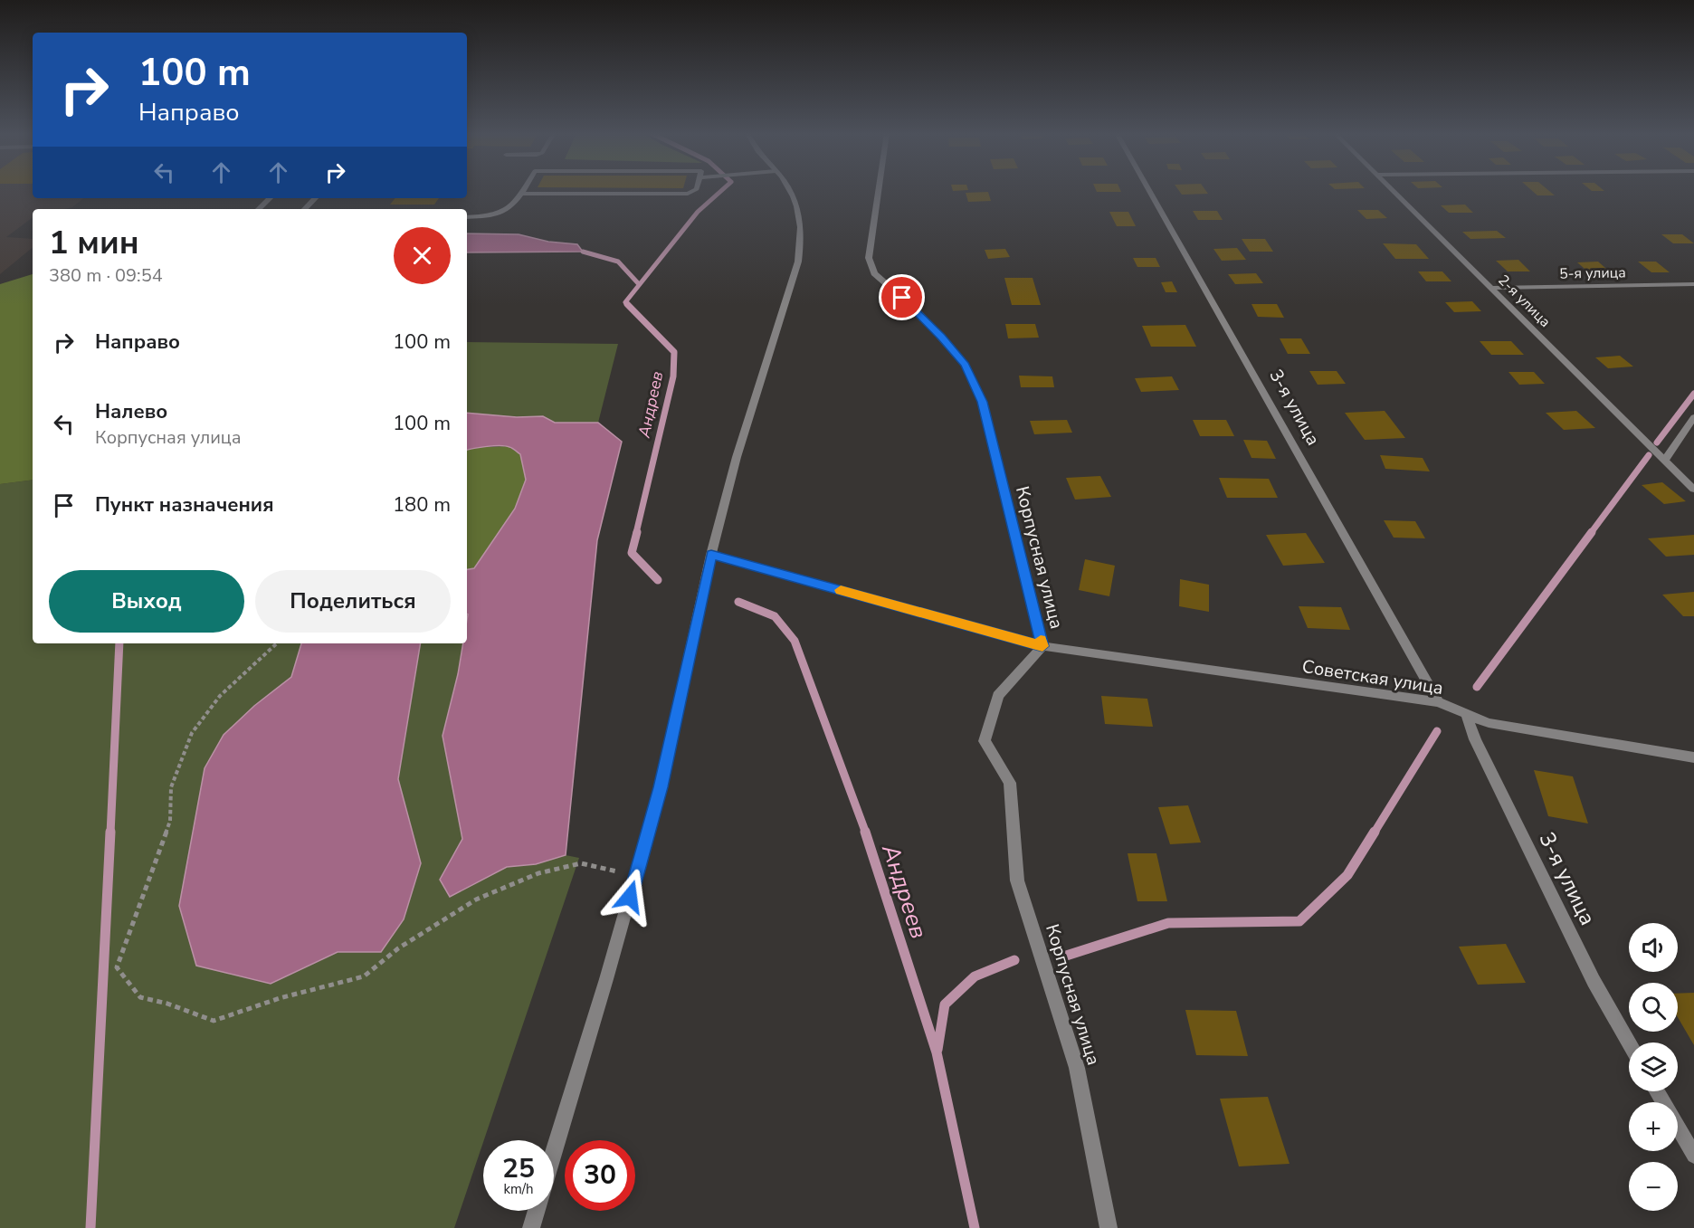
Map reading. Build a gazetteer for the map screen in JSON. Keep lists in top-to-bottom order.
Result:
{
  "streets": {
    "street": [
      "5-я улица",
      "2-я улица",
      "3-я улица",
      "Корпусная улица",
      "Советская улица"
    ]
  },
  "crossings": [
    ["5-я улица", "2-я улица"],
    ["3-я улица", "Советская улица"],
    ["Корпусная улица", "Советская улица"]
  ],
  "water": ["Андреев"],
  "page": {
    "turn": ["100 m", "Направо"],
    "heading": ["1 мин", "380 m · 09:54"],
    "list": [
      {
        "name": "Направо",
        "value": "100 m"
      },
      {
        "name": "Налево",
        "note": "Корпусная улица",
        "value": "100 m"
      },
      {
        "name": "Пункт назначения",
        "value": "180 m"
      }
    ],
    "buttons": ["Выход", "Поделиться"],
    "map_buttons": ["+", "−"],
    "speed": "25 km/h",
    "limit": "30"
  }
}
